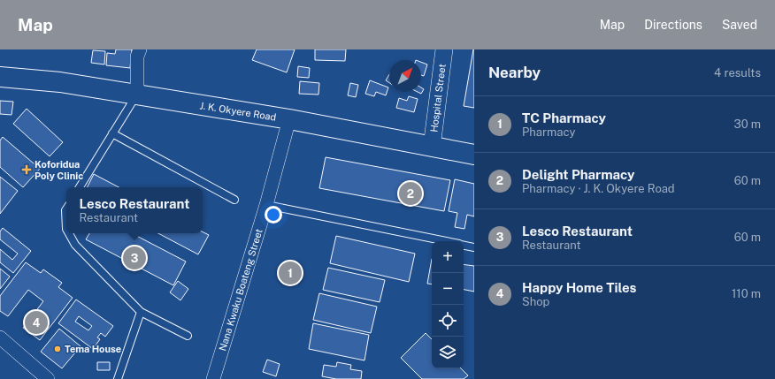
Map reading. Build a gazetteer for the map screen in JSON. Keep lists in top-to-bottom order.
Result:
{
  "streets": {
    "main road": ["J. K. Okyere Road"],
    "street": ["Hospital Street", "Nana Kwaku Boateng Street"]
  },
  "crossings": [
    ["Hospital Street", "J. K. Okyere Road"],
    ["J. K. Okyere Road", "Nana Kwaku Boateng Street"]
  ],
  "places": {
    "health": ["Koforidua Poly Clinic"],
    "other": ["Tema House"]
  },
  "north": "top right",
  "page": {
    "header": "Map",
    "nav": ["Map", "Directions", "Saved"],
    "heading": ["Nearby", "4 results"],
    "list": [
      {
        "mark": "1",
        "name": "TC Pharmacy",
        "note": "Pharmacy",
        "value": "30 m"
      },
      {
        "mark": "2",
        "name": "Delight Pharmacy",
        "note": "Pharmacy · J. K. Okyere Road",
        "value": "60 m"
      },
      {
        "mark": "3",
        "name": "Lesco Restaurant",
        "note": "Restaurant",
        "value": "60 m"
      },
      {
        "mark": "4",
        "name": "Happy Home Tiles",
        "note": "Shop",
        "value": "110 m"
      }
    ],
    "pins": [
      "2",
      "3",
      "1",
      "4"
    ],
    "popup": ["Lesco Restaurant", "Restaurant"],
    "map_buttons": ["+", "−"]
  }
}
